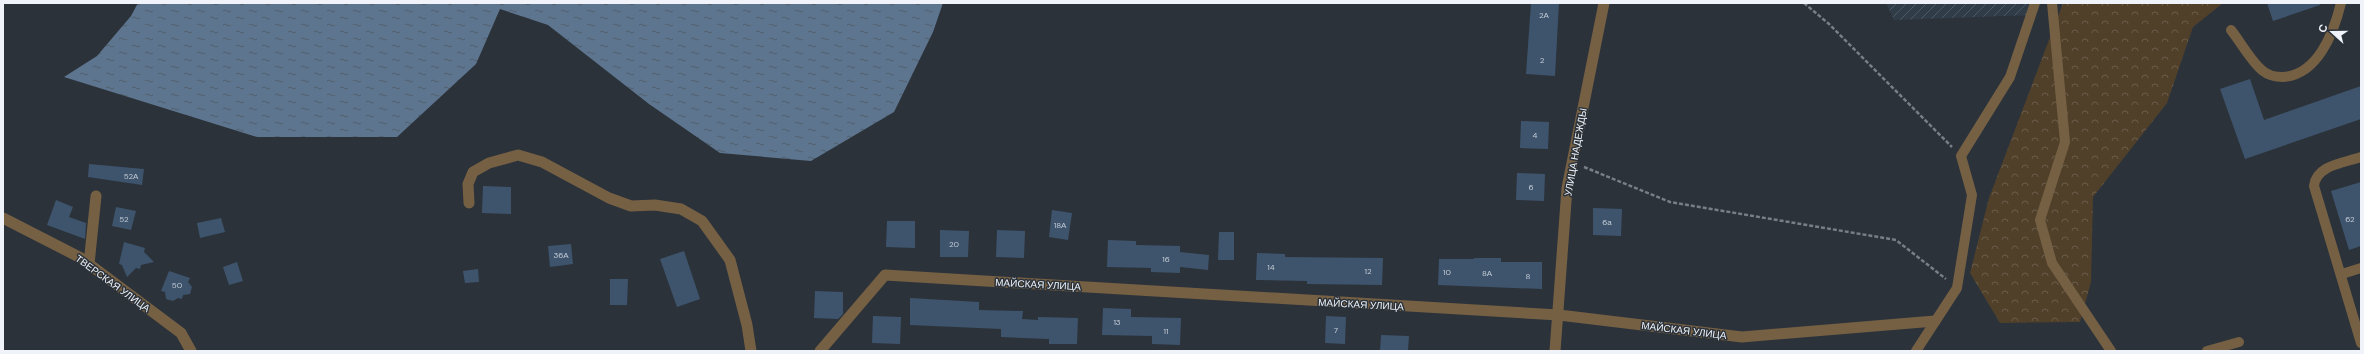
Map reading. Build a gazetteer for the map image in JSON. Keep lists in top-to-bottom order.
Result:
{
  "streets": {
    "street": ["УЛИЦА НАДЕЖДЫ", "ТВЕРСКАЯ УЛИЦА", "МАЙСКАЯ УЛИЦА"]
  },
  "crossings": [
    ["УЛИЦА НАДЕЖДЫ", "МАЙСКАЯ УЛИЦА"]
  ],
  "house_numbers": [
    "2А",
    "2",
    "4",
    "52А",
    "6",
    "52",
    "62",
    "6а",
    "18А",
    "20",
    "36А",
    "16",
    "14",
    "12",
    "10",
    "8А",
    "8",
    "50",
    "13",
    "7",
    "11"
  ],
  "north": "left"
}
